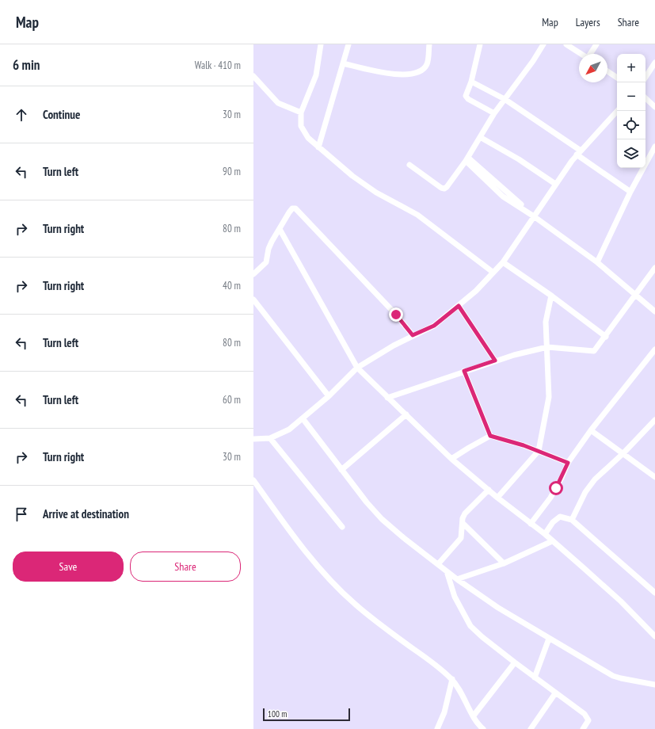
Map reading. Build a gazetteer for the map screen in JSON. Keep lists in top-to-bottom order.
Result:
{
  "scale_bar": "100 m",
  "north": "bottom left",
  "page": {
    "header": "Map",
    "nav": ["Map", "Layers", "Share"],
    "heading": ["6 min", "Walk · 410 m"],
    "map_buttons": ["+", "−"],
    "list": [
      ["Continue", "30 m"],
      ["Turn left", "90 m"],
      ["Turn right", "80 m"],
      ["Turn right", "40 m"],
      ["Turn left", "80 m"],
      ["Turn left", "60 m"],
      ["Turn right", "30 m"],
      "Arrive at destination"
    ],
    "buttons": ["Save", "Share"],
    "scale": "100 m"
  }
}
